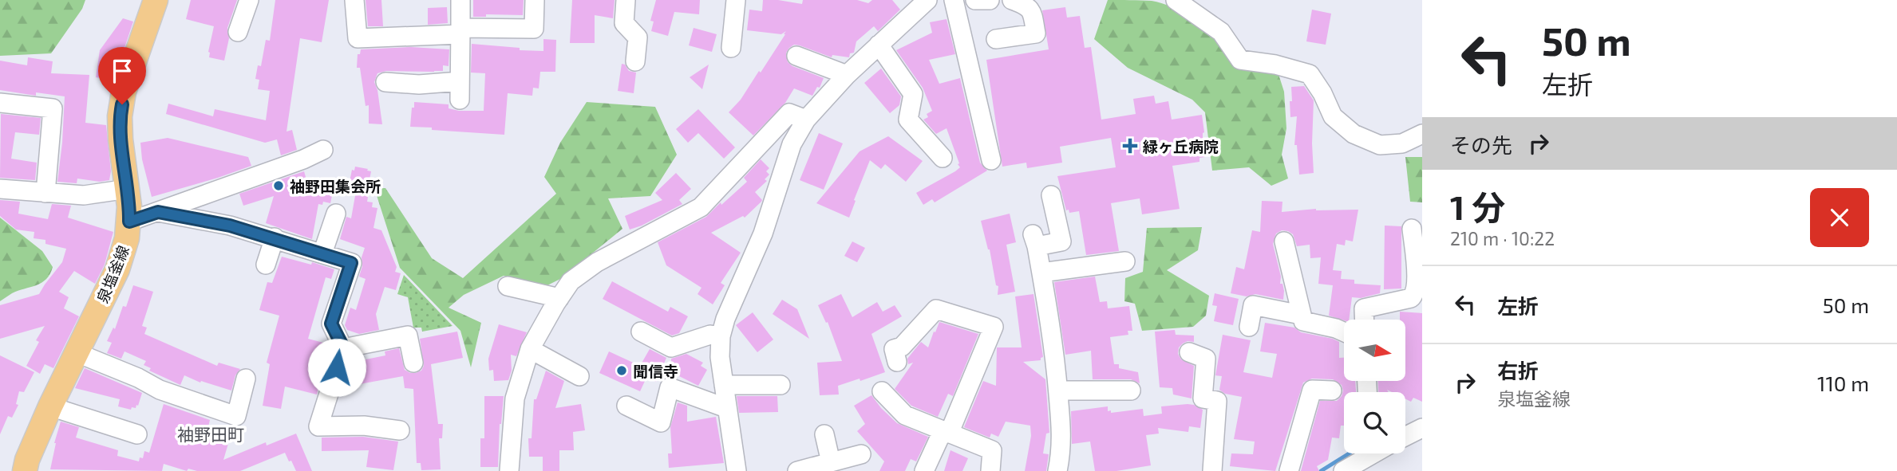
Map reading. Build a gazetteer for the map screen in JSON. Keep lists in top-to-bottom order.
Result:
{
  "streets": {
    "main road": ["泉塩釜線"]
  },
  "districts": ["袖野田町"],
  "places": {
    "health": ["緑ヶ丘病院"],
    "other": ["袖野田集会所", "聞信寺"]
  },
  "north": "right",
  "page": {
    "turn": ["50 m", "左折"],
    "then": "その先",
    "heading": ["1 分", "210 m · 10:22"],
    "list": [
      {
        "name": "左折",
        "value": "50 m"
      },
      {
        "name": "右折",
        "note": "泉塩釜線",
        "value": "110 m"
      }
    ]
  }
}
